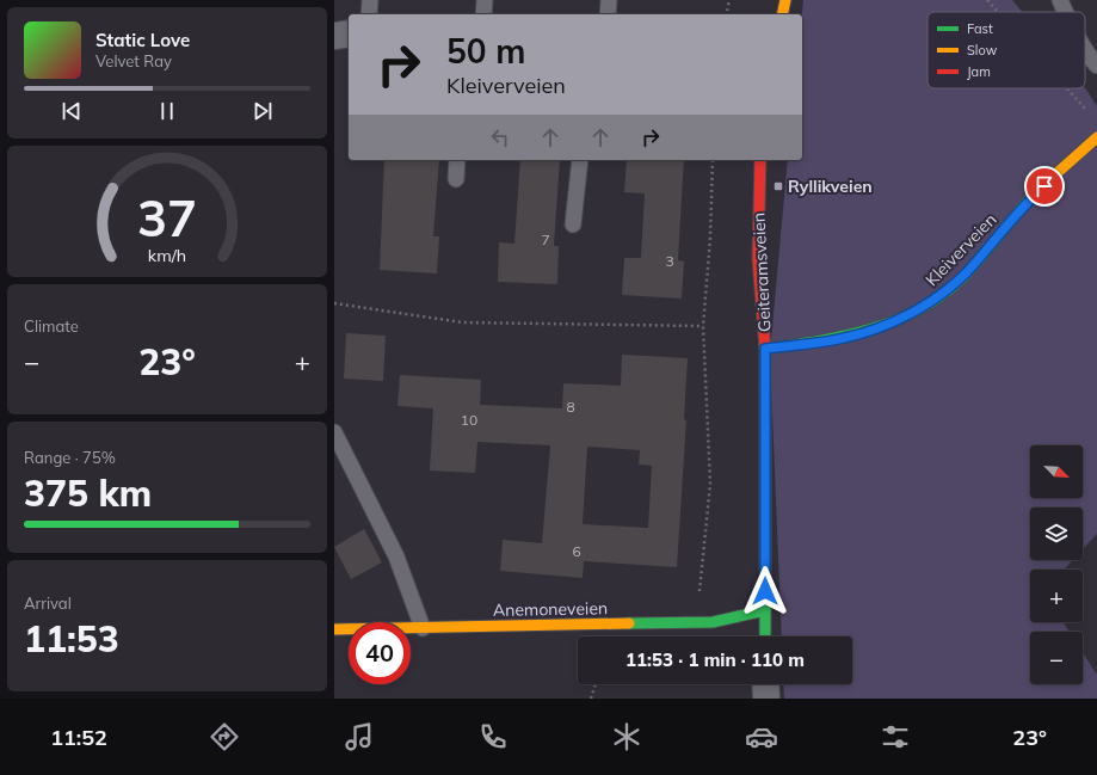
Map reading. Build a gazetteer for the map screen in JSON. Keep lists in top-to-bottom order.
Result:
{
  "streets": {
    "street": ["Kleiverveien", "Geiteramsveien", "Anemoneveien"]
  },
  "crossings": [
    ["Kleiverveien", "Geiteramsveien"],
    ["Geiteramsveien", "Anemoneveien"]
  ],
  "places": {
    "transit": ["Ryllikveien"]
  },
  "house_numbers": [
    "7",
    "3",
    "8",
    "10",
    "6"
  ],
  "legend": ["Fast", "Slow", "Jam"],
  "north": "bottom right",
  "page": {
    "turn": ["50 m", "Kleiverveien"],
    "song": ["Static Love", "Velvet Ray"],
    "tile": [
      "Climate",
      ["Range · 75%", "375 km"],
      ["Arrival", "11:53"]
    ],
    "heat": ["−", "23°", "+"],
    "map_buttons": ["+", "−"],
    "limit": "40",
    "trip": "11:53 · 1 min · 110 m",
    "tabs": ["11:52", "23°"],
    "gauge": ["37", "km/h"]
  }
}
